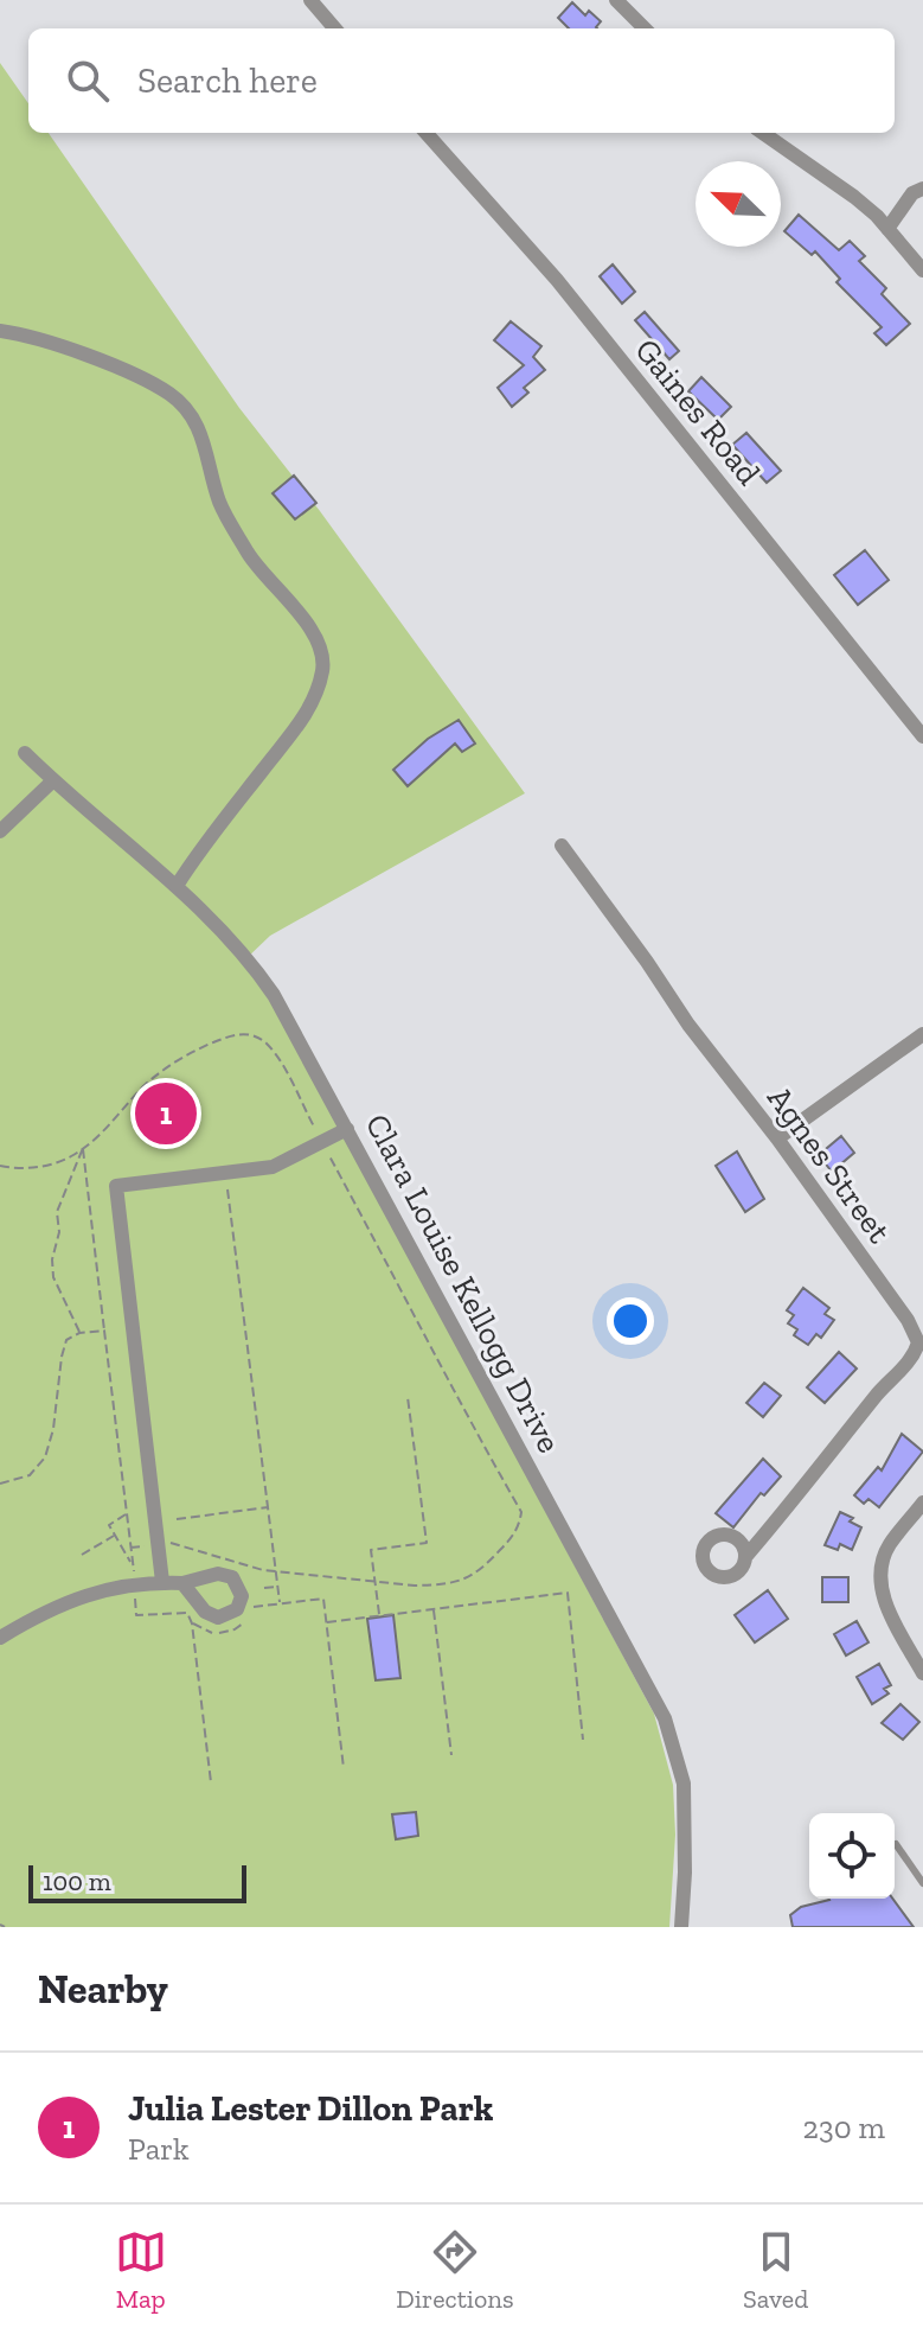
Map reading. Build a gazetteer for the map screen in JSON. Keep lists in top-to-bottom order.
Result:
{
  "streets": {
    "street": ["Gaines Road", "Agnes Street", "Clara Louise Kellogg Drive"]
  },
  "scale_bar": "100 m",
  "north": "top left",
  "page": {
    "search": "Search here",
    "pins": "1",
    "scale": "100 m",
    "heading": "Nearby",
    "list": [
      {
        "mark": "1",
        "name": "Julia Lester Dillon Park",
        "note": "Park",
        "value": "230 m"
      }
    ],
    "nav": ["Map", "Directions", "Saved"]
  }
}
